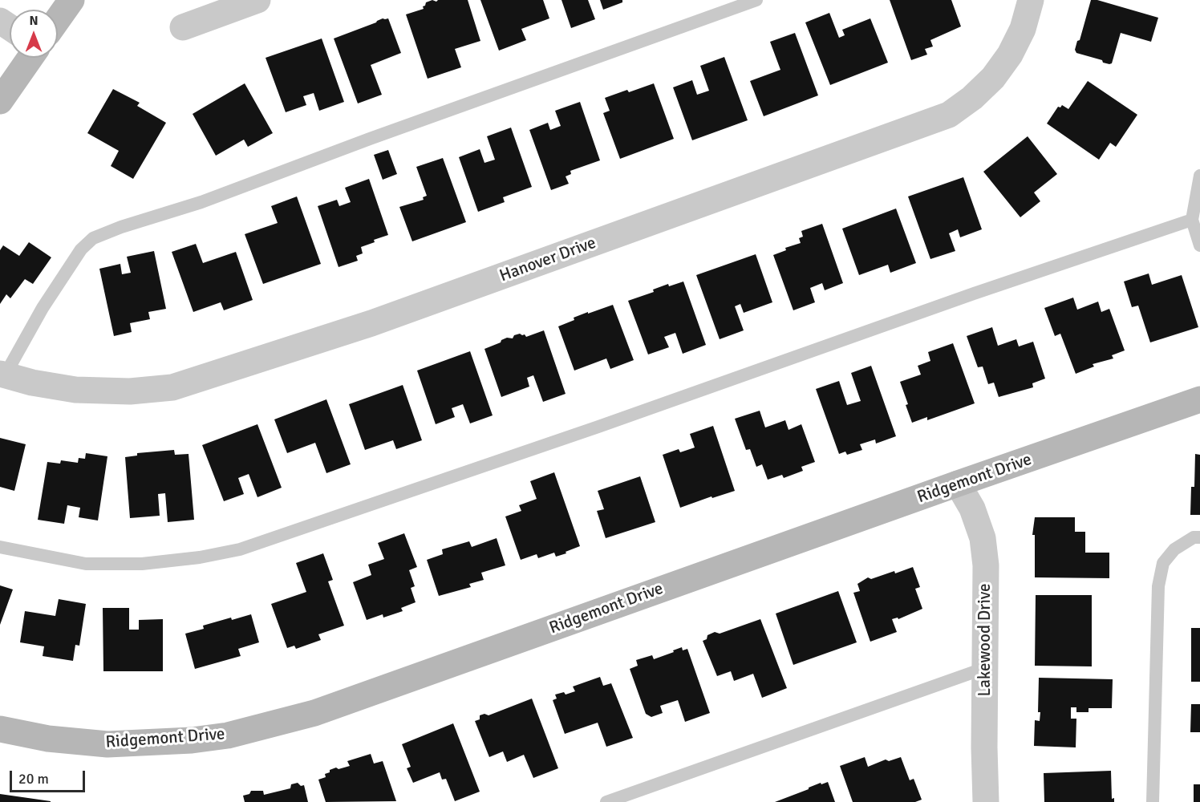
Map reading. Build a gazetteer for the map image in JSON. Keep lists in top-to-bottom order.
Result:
{
  "streets": {
    "street": ["Hanover Drive", "Ridgemont Drive", "Lakewood Drive"]
  },
  "crossings": [
    ["Ridgemont Drive", "Lakewood Drive"]
  ],
  "scale_bar": "20 m",
  "north": "top"
}
